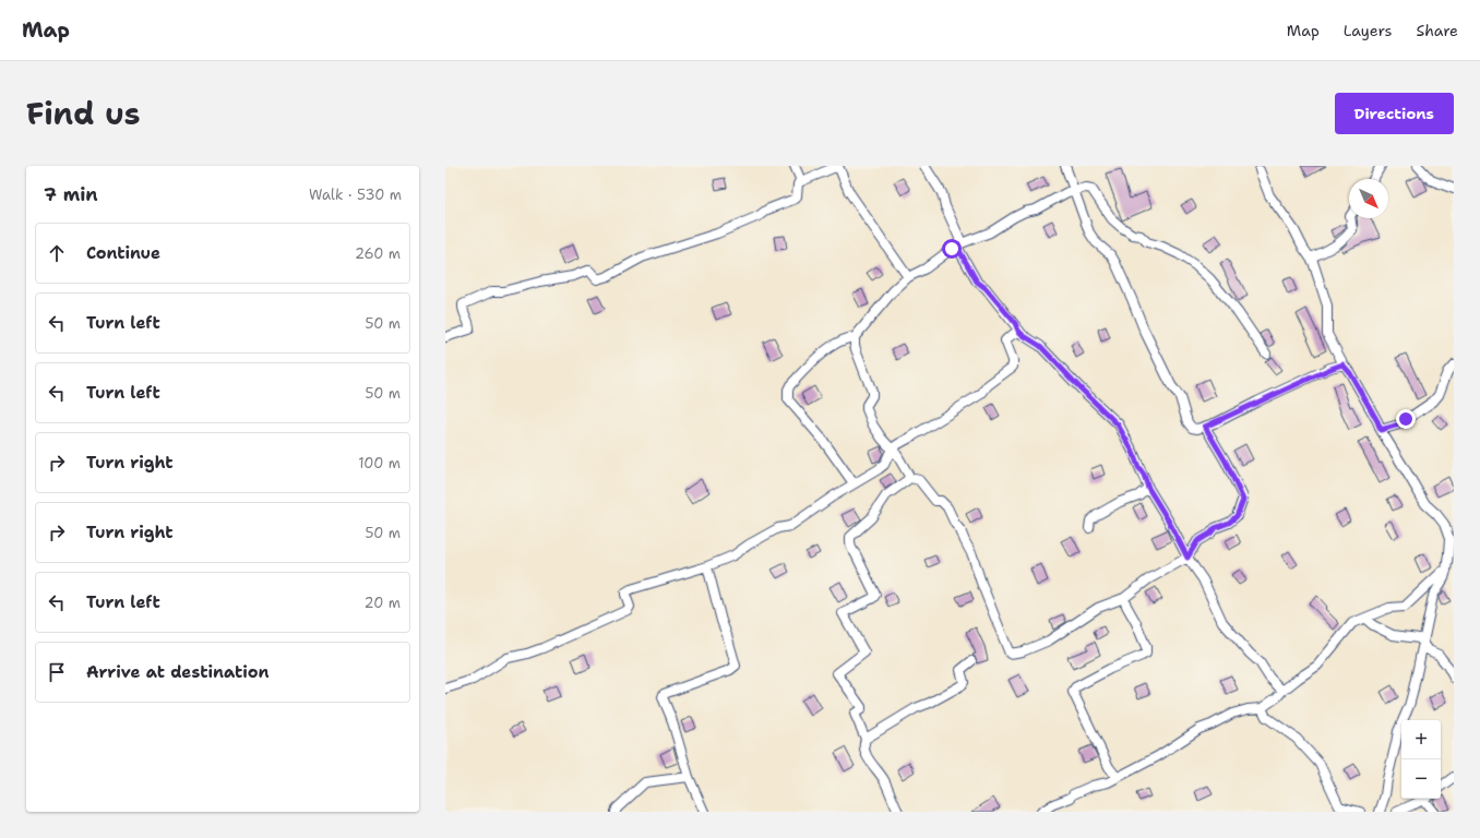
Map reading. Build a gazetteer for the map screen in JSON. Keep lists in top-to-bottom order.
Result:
{
  "north": "bottom right",
  "page": {
    "header": "Map",
    "nav": ["Map", "Layers", "Share"],
    "title": "Find us",
    "buttons": "Directions",
    "heading": ["7 min", "Walk · 530 m"],
    "list": [
      ["Continue", "260 m"],
      ["Turn left", "50 m"],
      ["Turn left", "50 m"],
      ["Turn right", "100 m"],
      ["Turn right", "50 m"],
      ["Turn left", "20 m"],
      "Arrive at destination"
    ],
    "map_buttons": ["+", "−"]
  }
}
